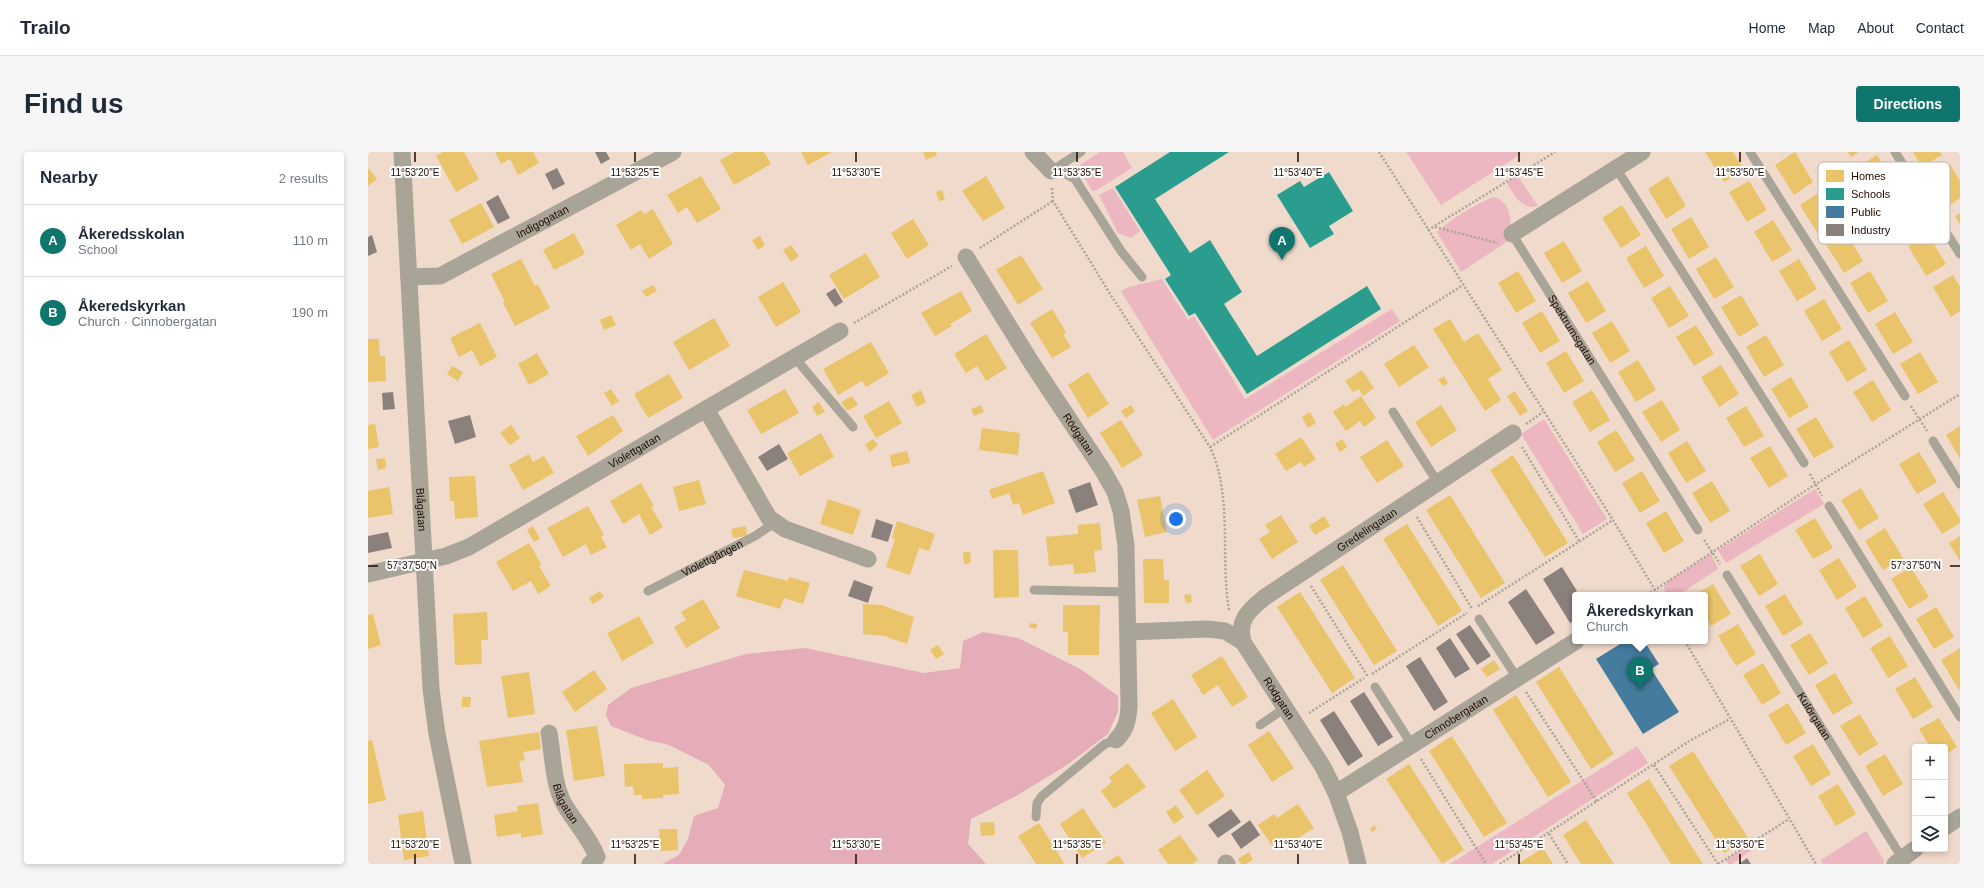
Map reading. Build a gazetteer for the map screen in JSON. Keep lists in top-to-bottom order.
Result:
{
  "streets": {
    "street": [
      "Indigogatan",
      "Rödgatan",
      "Violettgatan",
      "Blågatan",
      "Gredelingatan",
      "Cinnobergatan"
    ],
    "lane": ["Spektrumsgatan", "Violettgången", "Kulörgatan"]
  },
  "crossings": [
    ["Indigogatan", "Blågatan"],
    ["Rödgatan", "Gredelingatan"],
    ["Rödgatan", "Cinnobergatan"],
    ["Violettgatan", "Blågatan"]
  ],
  "legend": [
    "Homes",
    "Schools",
    "Public",
    "Industry"
  ],
  "page": {
    "header": "Trailo",
    "nav": [
      "Home",
      "Map",
      "About",
      "Contact"
    ],
    "buttons": "Directions",
    "title": "Find us",
    "heading": ["Nearby", "2 results"],
    "list": [
      {
        "mark": "A",
        "name": "Åkeredsskolan",
        "note": "School",
        "value": "110 m"
      },
      {
        "mark": "B",
        "name": "Åkeredskyrkan",
        "note": "Church · Cinnobergatan",
        "value": "190 m"
      }
    ],
    "pins": ["A", "B"],
    "popup": ["Åkeredskyrkan", "Church"],
    "map_buttons": ["+", "−"]
  },
  "coordinates": [
    "11°53'20\"E",
    "11°53'25\"E",
    "11°53'30\"E",
    "11°53'35\"E",
    "11°53'40\"E",
    "11°53'45\"E",
    "11°53'50\"E",
    "57°37'50\"N"
  ]
}
